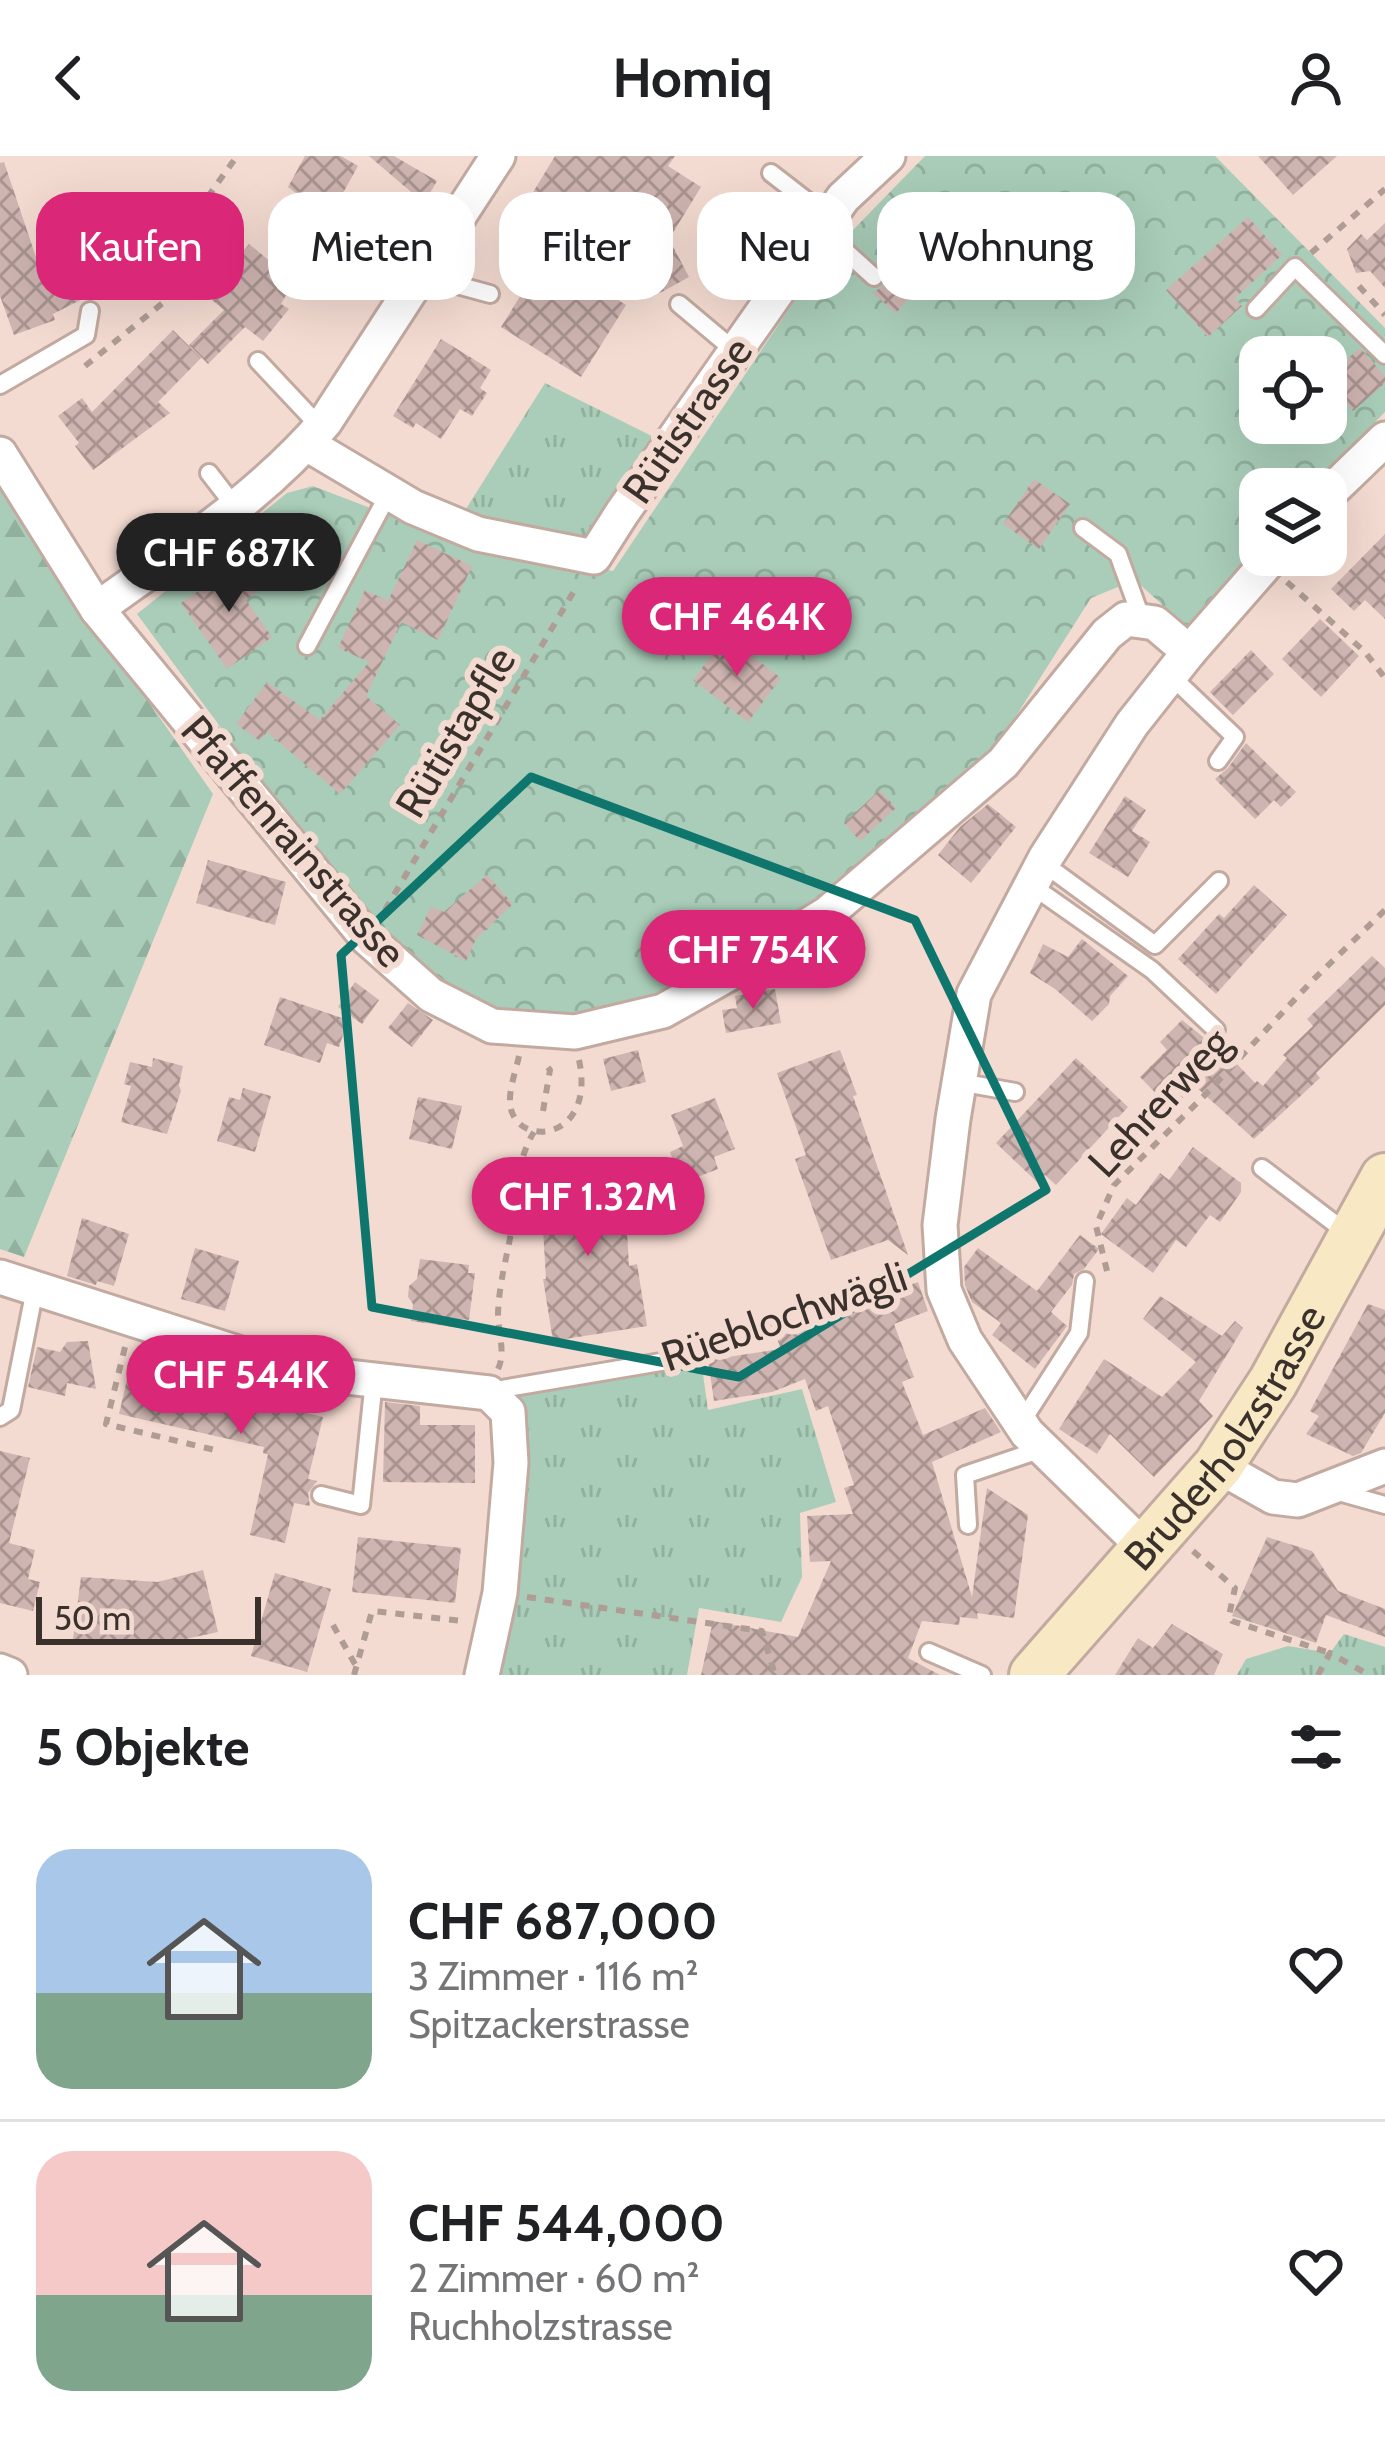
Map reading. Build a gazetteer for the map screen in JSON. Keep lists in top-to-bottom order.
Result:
{
  "streets": {
    "main road": ["Bruderholzstrasse"],
    "street": ["Rütistrasse", "Pfaffenrainstrasse"],
    "lane": ["Rüeblochwägli"],
    "path": ["Rütistapfle", "Lehrerweg"]
  },
  "crossings": [
    ["Rütistrasse", "Rütistapfle"],
    ["Rütistapfle", "Pfaffenrainstrasse"]
  ],
  "scale_bar": "50 m",
  "page": {
    "header": "Homiq",
    "chip": [
      "Kaufen",
      "Mieten",
      "Filter",
      "Neu",
      "Wohnung"
    ],
    "price": [
      "CHF 687K",
      "CHF 464K",
      "CHF 754K",
      "CHF 1.32M",
      "CHF 544K"
    ],
    "scale": "50 m",
    "heading": "5 Objekte",
    "list": [
      {
        "name": "CHF 687,000",
        "note": "3 Zimmer · 116 m² · Spitzackerstrasse"
      },
      {
        "name": "CHF 544,000",
        "note": "2 Zimmer · 60 m² · Ruchholzstrasse"
      }
    ]
  }
}
